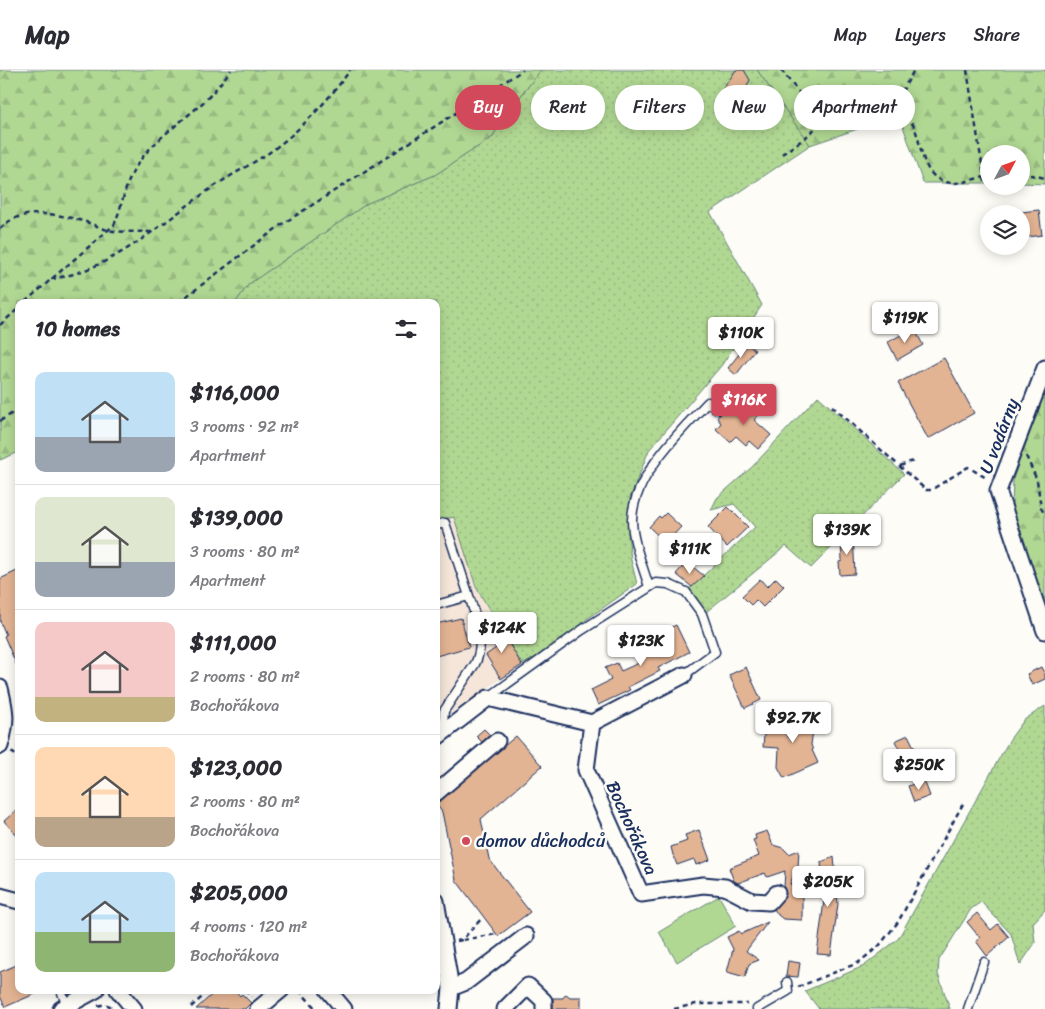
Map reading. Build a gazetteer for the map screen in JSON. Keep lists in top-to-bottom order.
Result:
{
  "streets": {
    "street": ["U vodárny", "Bochořákova"]
  },
  "places": ["domov důchodců"],
  "north": "top right",
  "page": {
    "header": "Map",
    "nav": ["Map", "Layers", "Share"],
    "chip": [
      "Buy",
      "Rent",
      "Filters",
      "New",
      "Apartment"
    ],
    "heading": "10 homes",
    "price": [
      "$119K",
      "$110K",
      "$116K",
      "$139K",
      "$111K",
      "$124K",
      "$123K",
      "$92.7K",
      "$250K",
      "$205K"
    ],
    "list": [
      {
        "name": "$116,000",
        "note": "3 rooms · 92 m² · Apartment"
      },
      {
        "name": "$139,000",
        "note": "3 rooms · 80 m² · Apartment"
      },
      {
        "name": "$111,000",
        "note": "2 rooms · 80 m² · Bochořákova"
      },
      {
        "name": "$123,000",
        "note": "2 rooms · 80 m² · Bochořákova"
      },
      {
        "name": "$205,000",
        "note": "4 rooms · 120 m² · Bochořákova"
      }
    ]
  }
}
